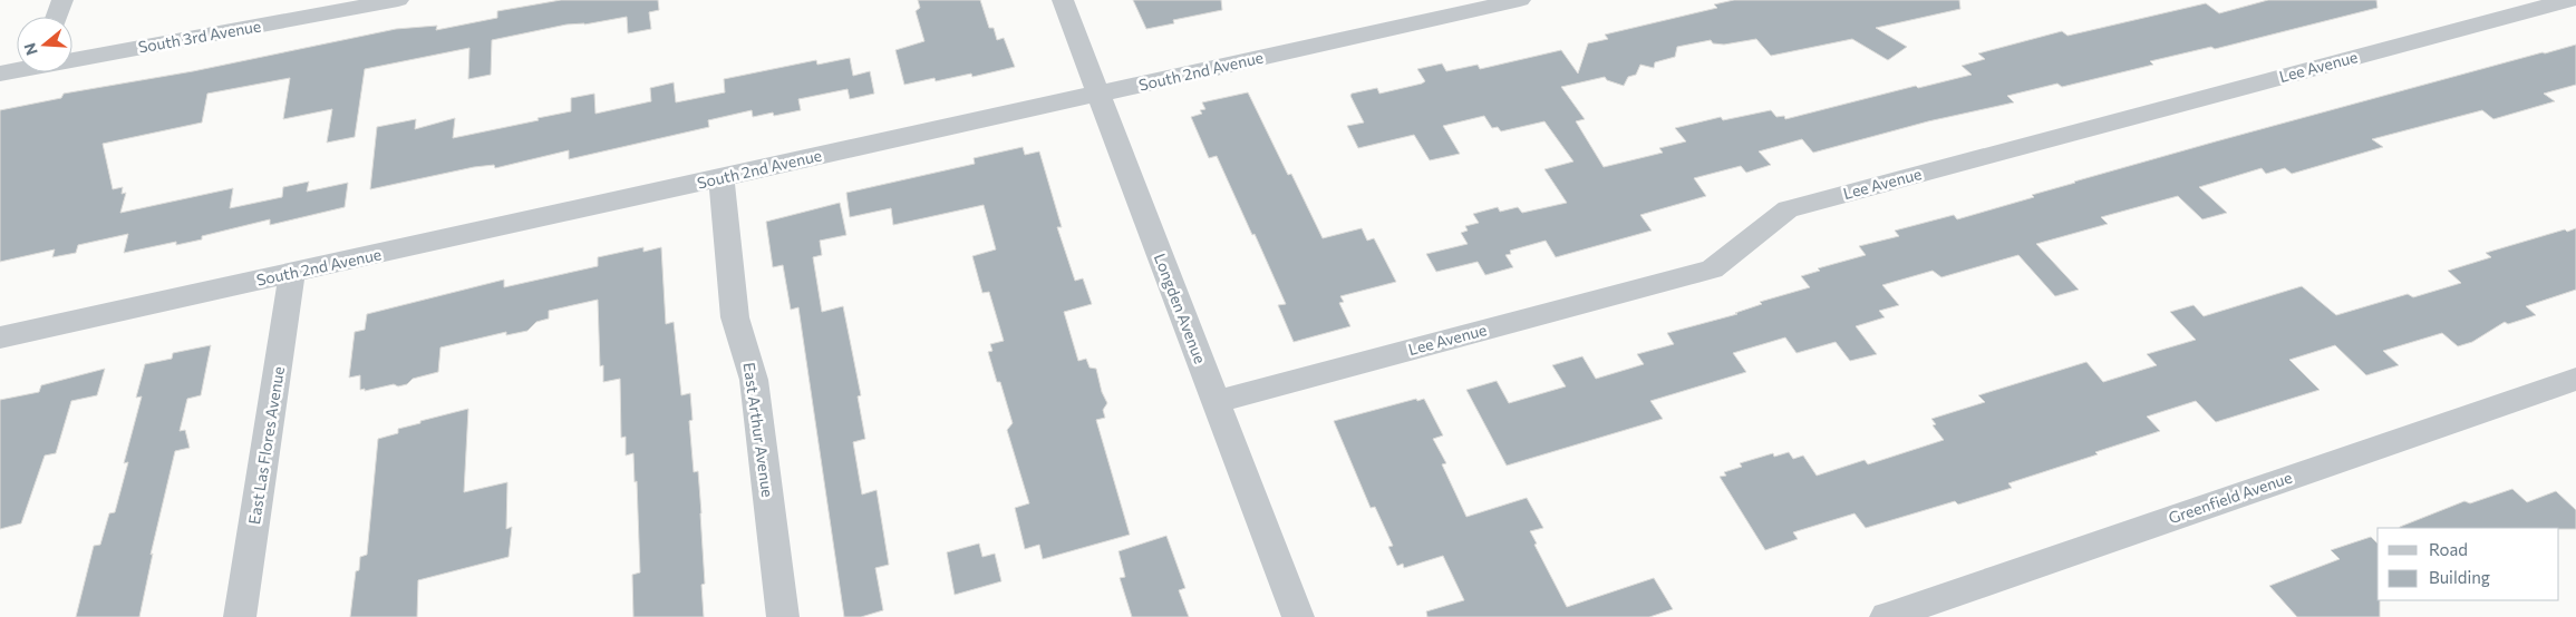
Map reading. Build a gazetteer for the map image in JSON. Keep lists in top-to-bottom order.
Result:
{
  "streets": {
    "street": [
      "South 3rd Avenue",
      "Lee Avenue",
      "South 2nd Avenue",
      "Longden Avenue",
      "East Arthur Avenue",
      "East Las Flores Avenue",
      "Greenfield Avenue"
    ]
  },
  "crossings": [
    ["Lee Avenue", "Longden Avenue"],
    ["South 2nd Avenue", "Longden Avenue"],
    ["South 2nd Avenue", "East Arthur Avenue"],
    ["South 2nd Avenue", "East Las Flores Avenue"]
  ],
  "legend": ["Road", "Building"],
  "north": "left"
}
